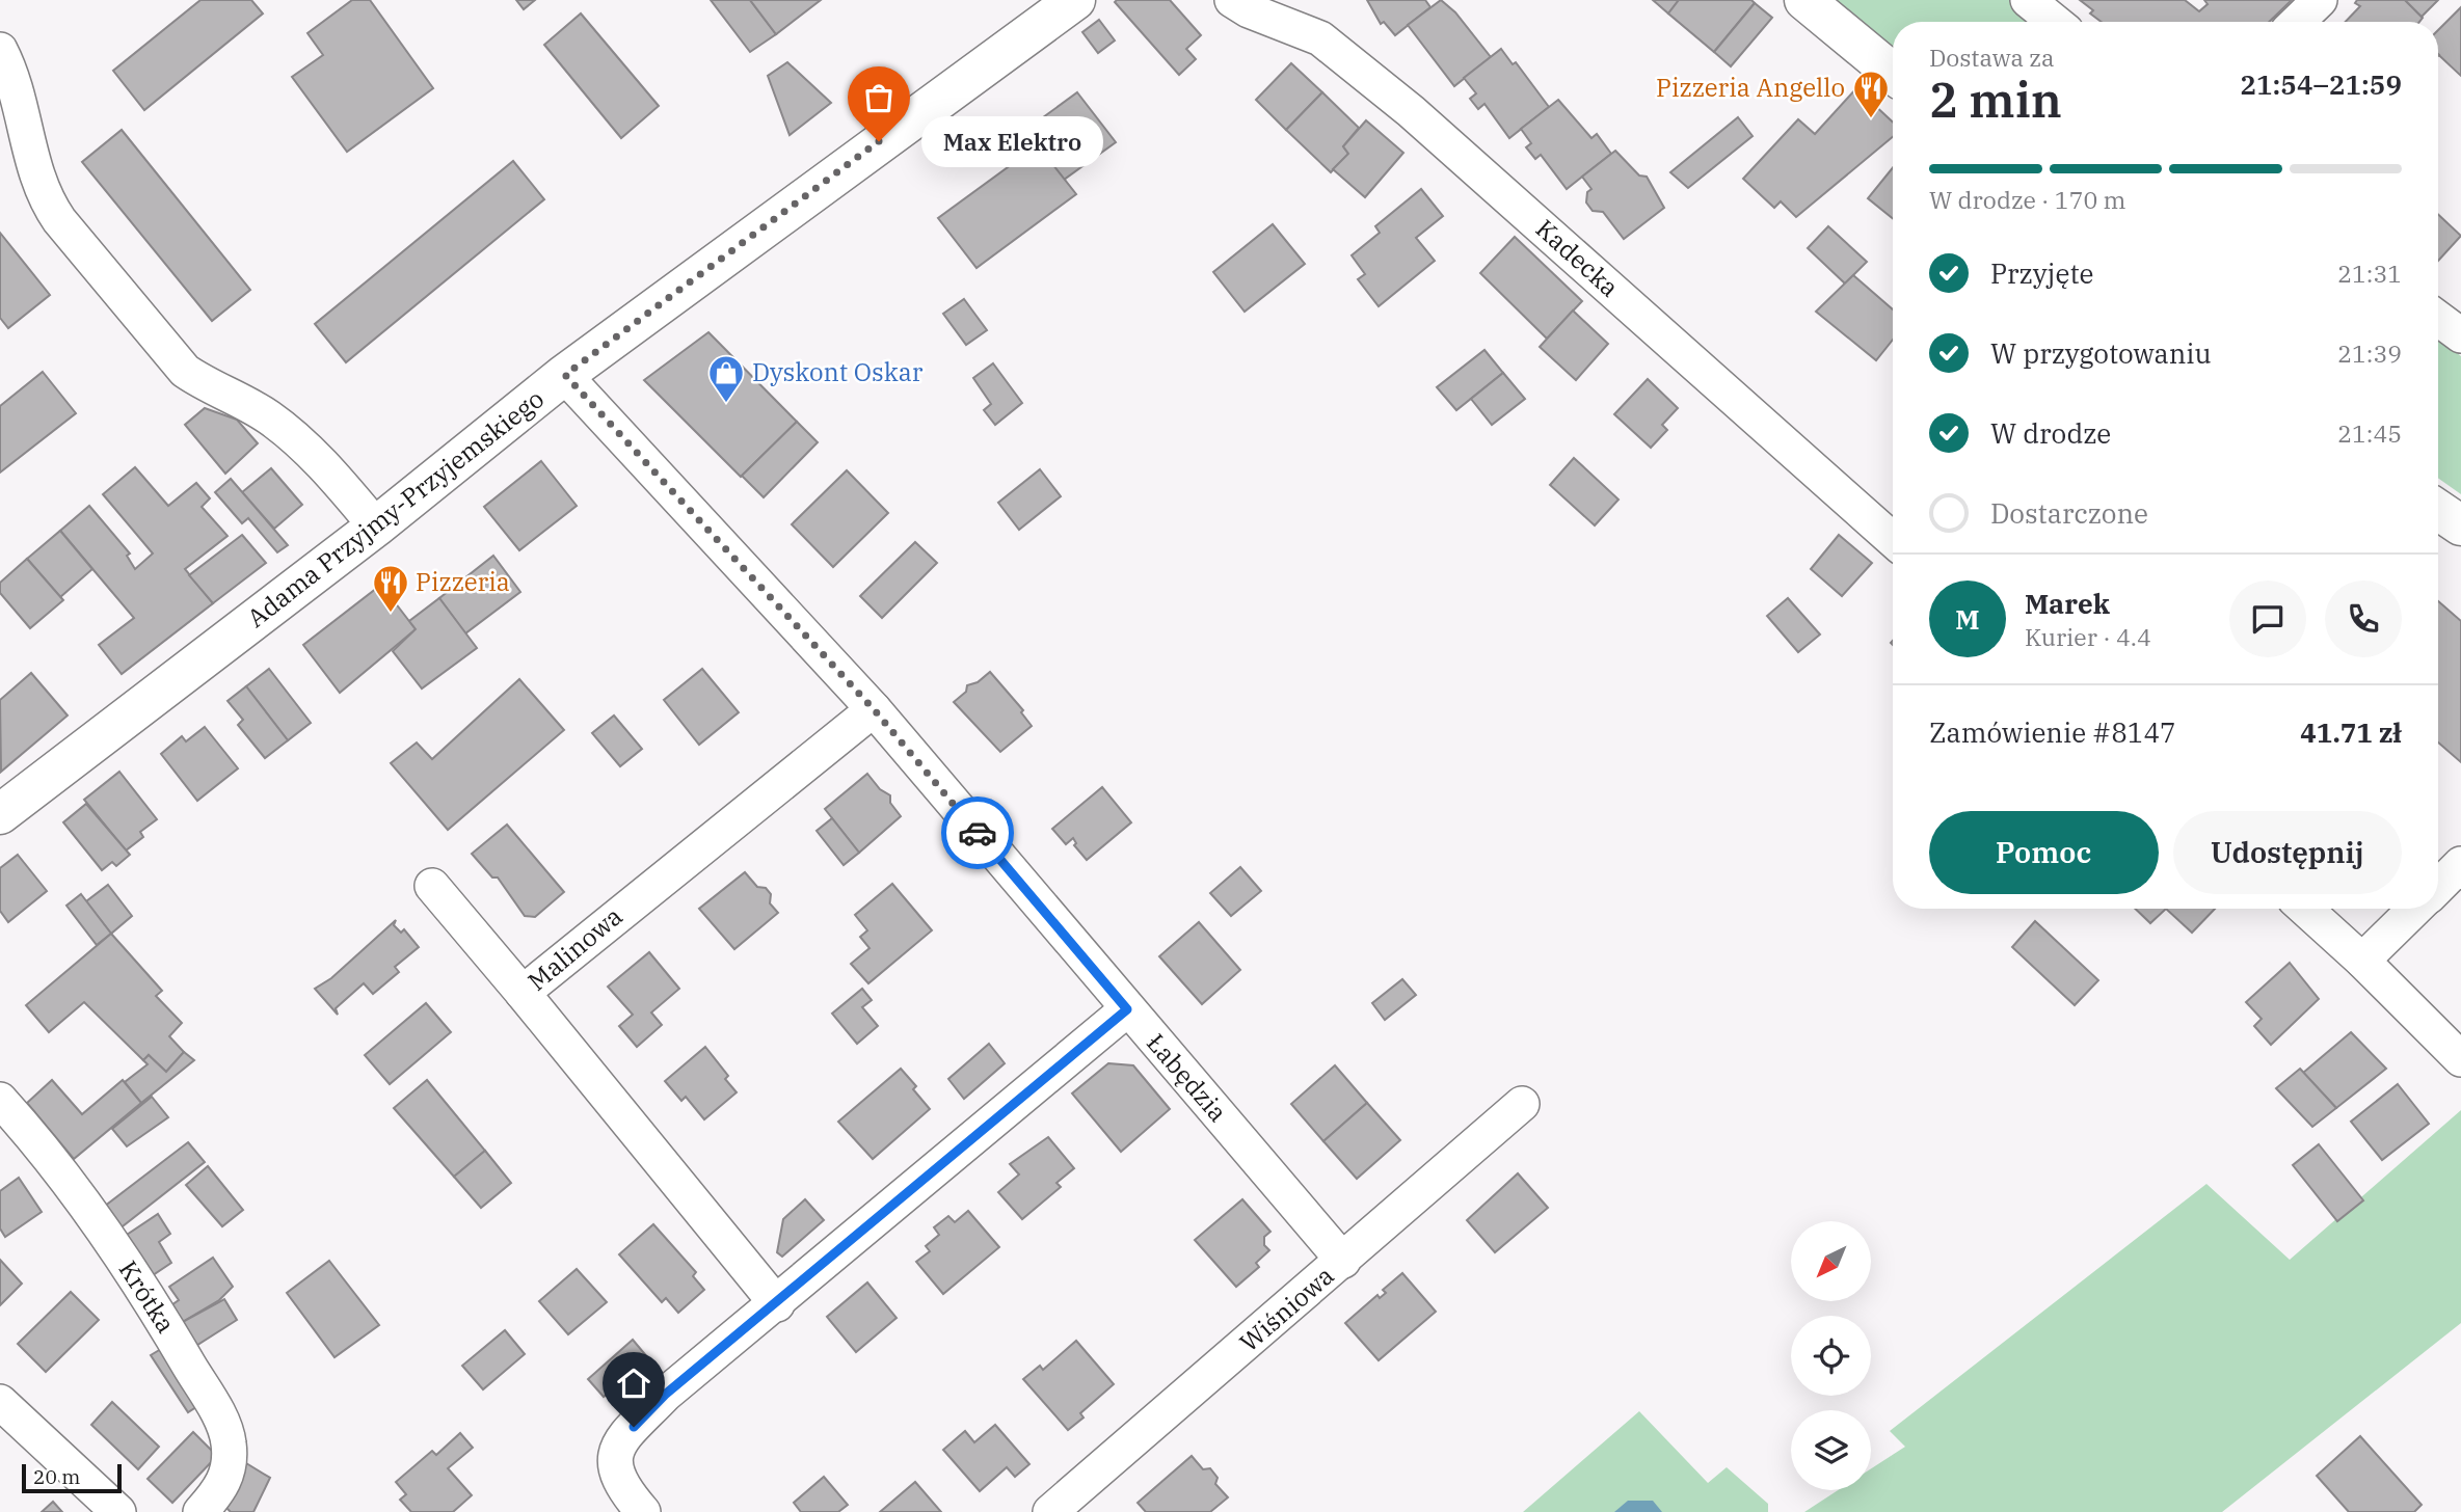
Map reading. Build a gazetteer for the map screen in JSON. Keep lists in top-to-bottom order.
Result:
{
  "streets": {
    "street": [
      "Kadecka",
      "Adama Przyjmy-Przyjemskiego",
      "Malinowa",
      "Łabędzia",
      "Krótka",
      "Wiśniowa"
    ]
  },
  "crossings": [
    ["Adama Przyjmy-Przyjemskiego", "Łabędzia"],
    ["Malinowa", "Łabędzia"],
    ["Łabędzia", "Wiśniowa"]
  ],
  "places": {
    "restaurant": ["Pizzeria Angello", "Pizzeria"],
    "other": ["Max Elektro"],
    "shop": ["Dyskont Oskar"]
  },
  "scale_bar": "20 m",
  "north": "bottom left",
  "page": {
    "heading": ["2 min", "Dostawa za", "21:54–21:59"],
    "panel": [
      "Marek",
      "Kurier · 4.4",
      "Zamówienie #8147",
      "41.71 zł"
    ],
    "bubble": "Max Elektro",
    "bar": "W drodze · 170 m",
    "list": [
      ["Przyjęte", "21:31"],
      ["W przygotowaniu", "21:39"],
      ["W drodze", "21:45"],
      "Dostarczone"
    ],
    "round": "M",
    "buttons": ["Pomoc", "Udostępnij"],
    "scale": "20 m"
  }
}
